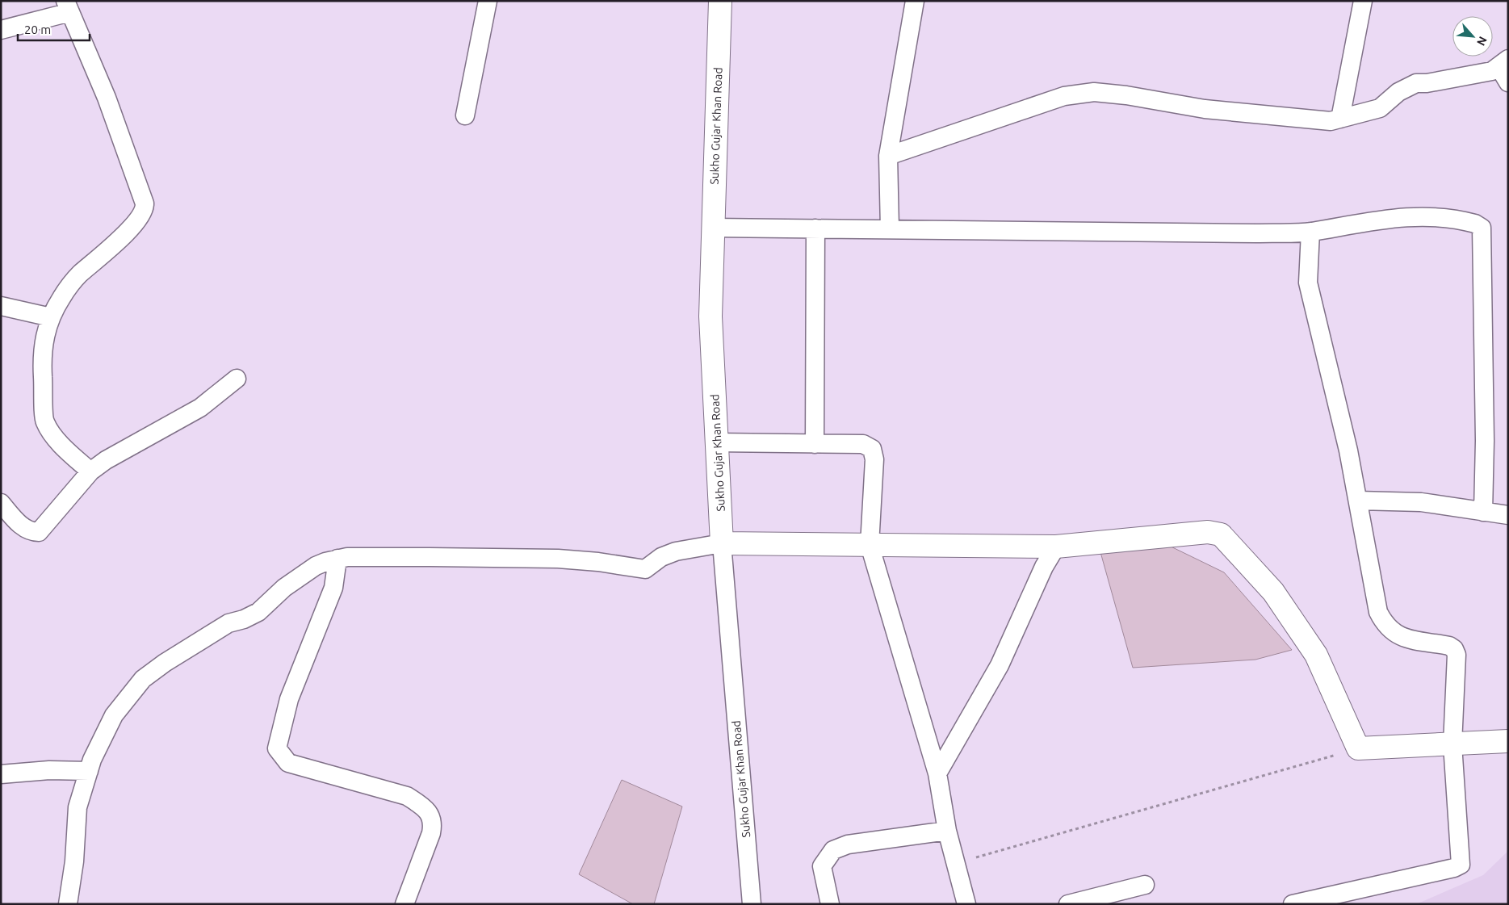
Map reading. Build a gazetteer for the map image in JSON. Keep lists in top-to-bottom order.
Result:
{
  "streets": {
    "main road": ["Sukho Gujar Khan Road"]
  },
  "scale_bar": "20 m",
  "north": "bottom right"
}
